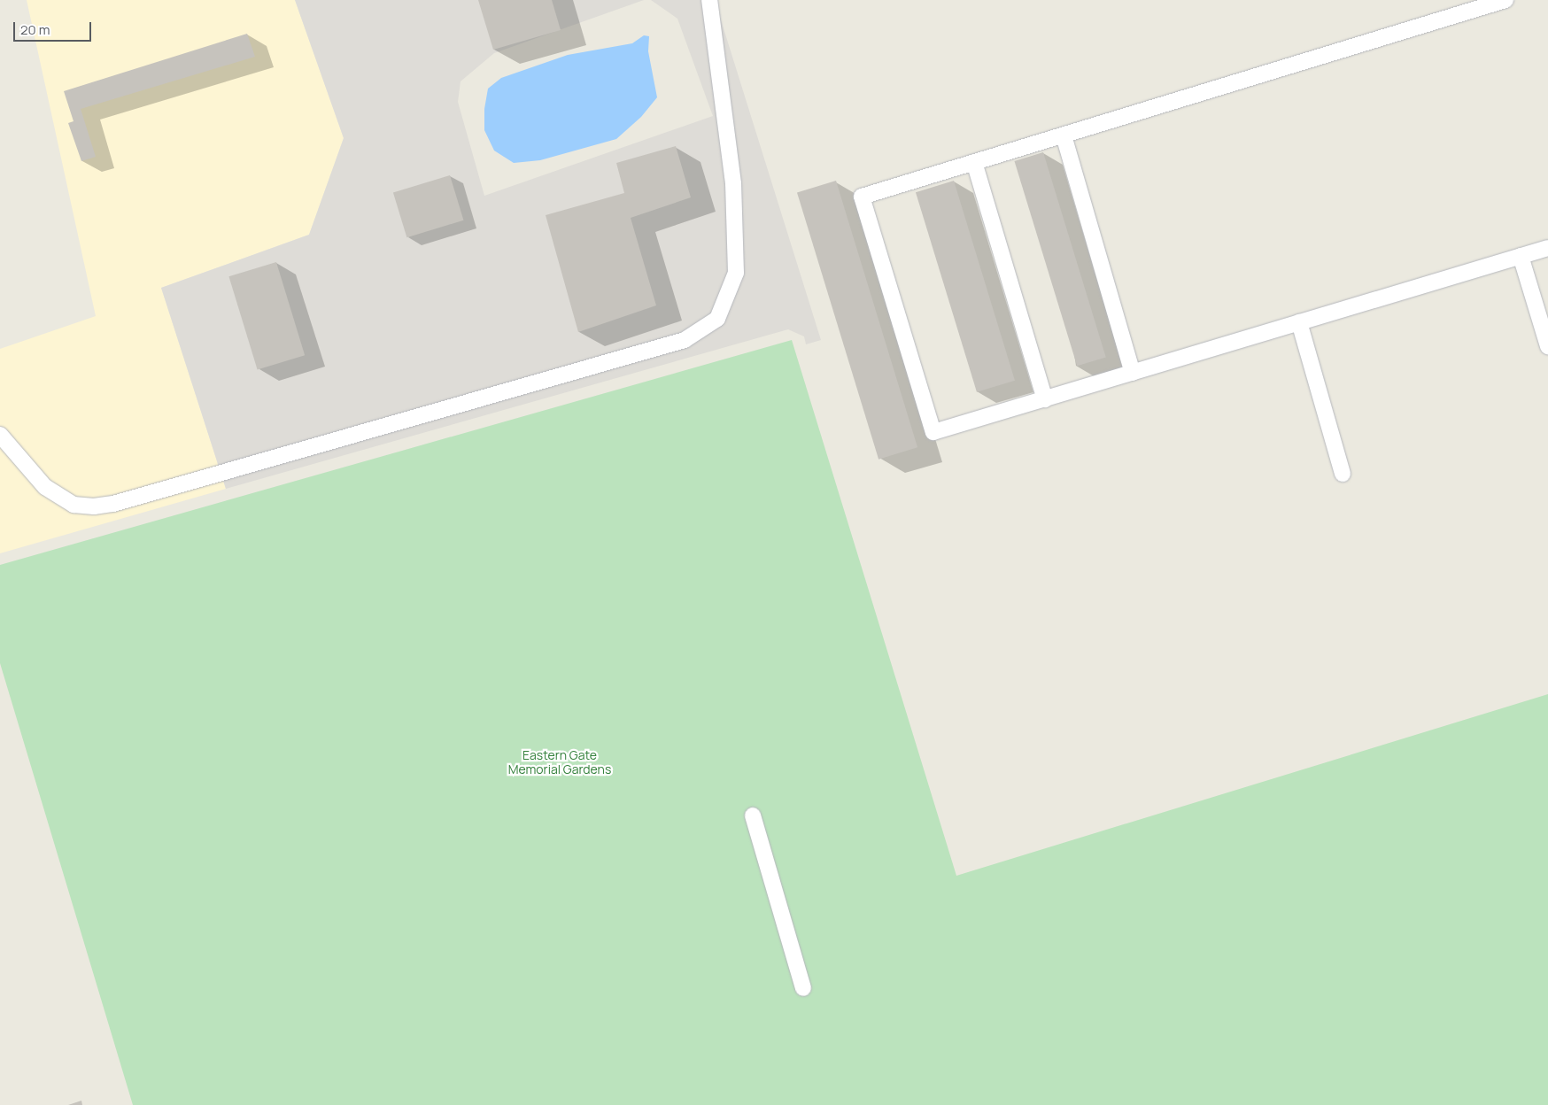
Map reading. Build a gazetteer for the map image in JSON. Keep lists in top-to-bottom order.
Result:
{
  "parks": ["Eastern Gate Memorial Gardens"],
  "scale_bar": "20 m"
}
